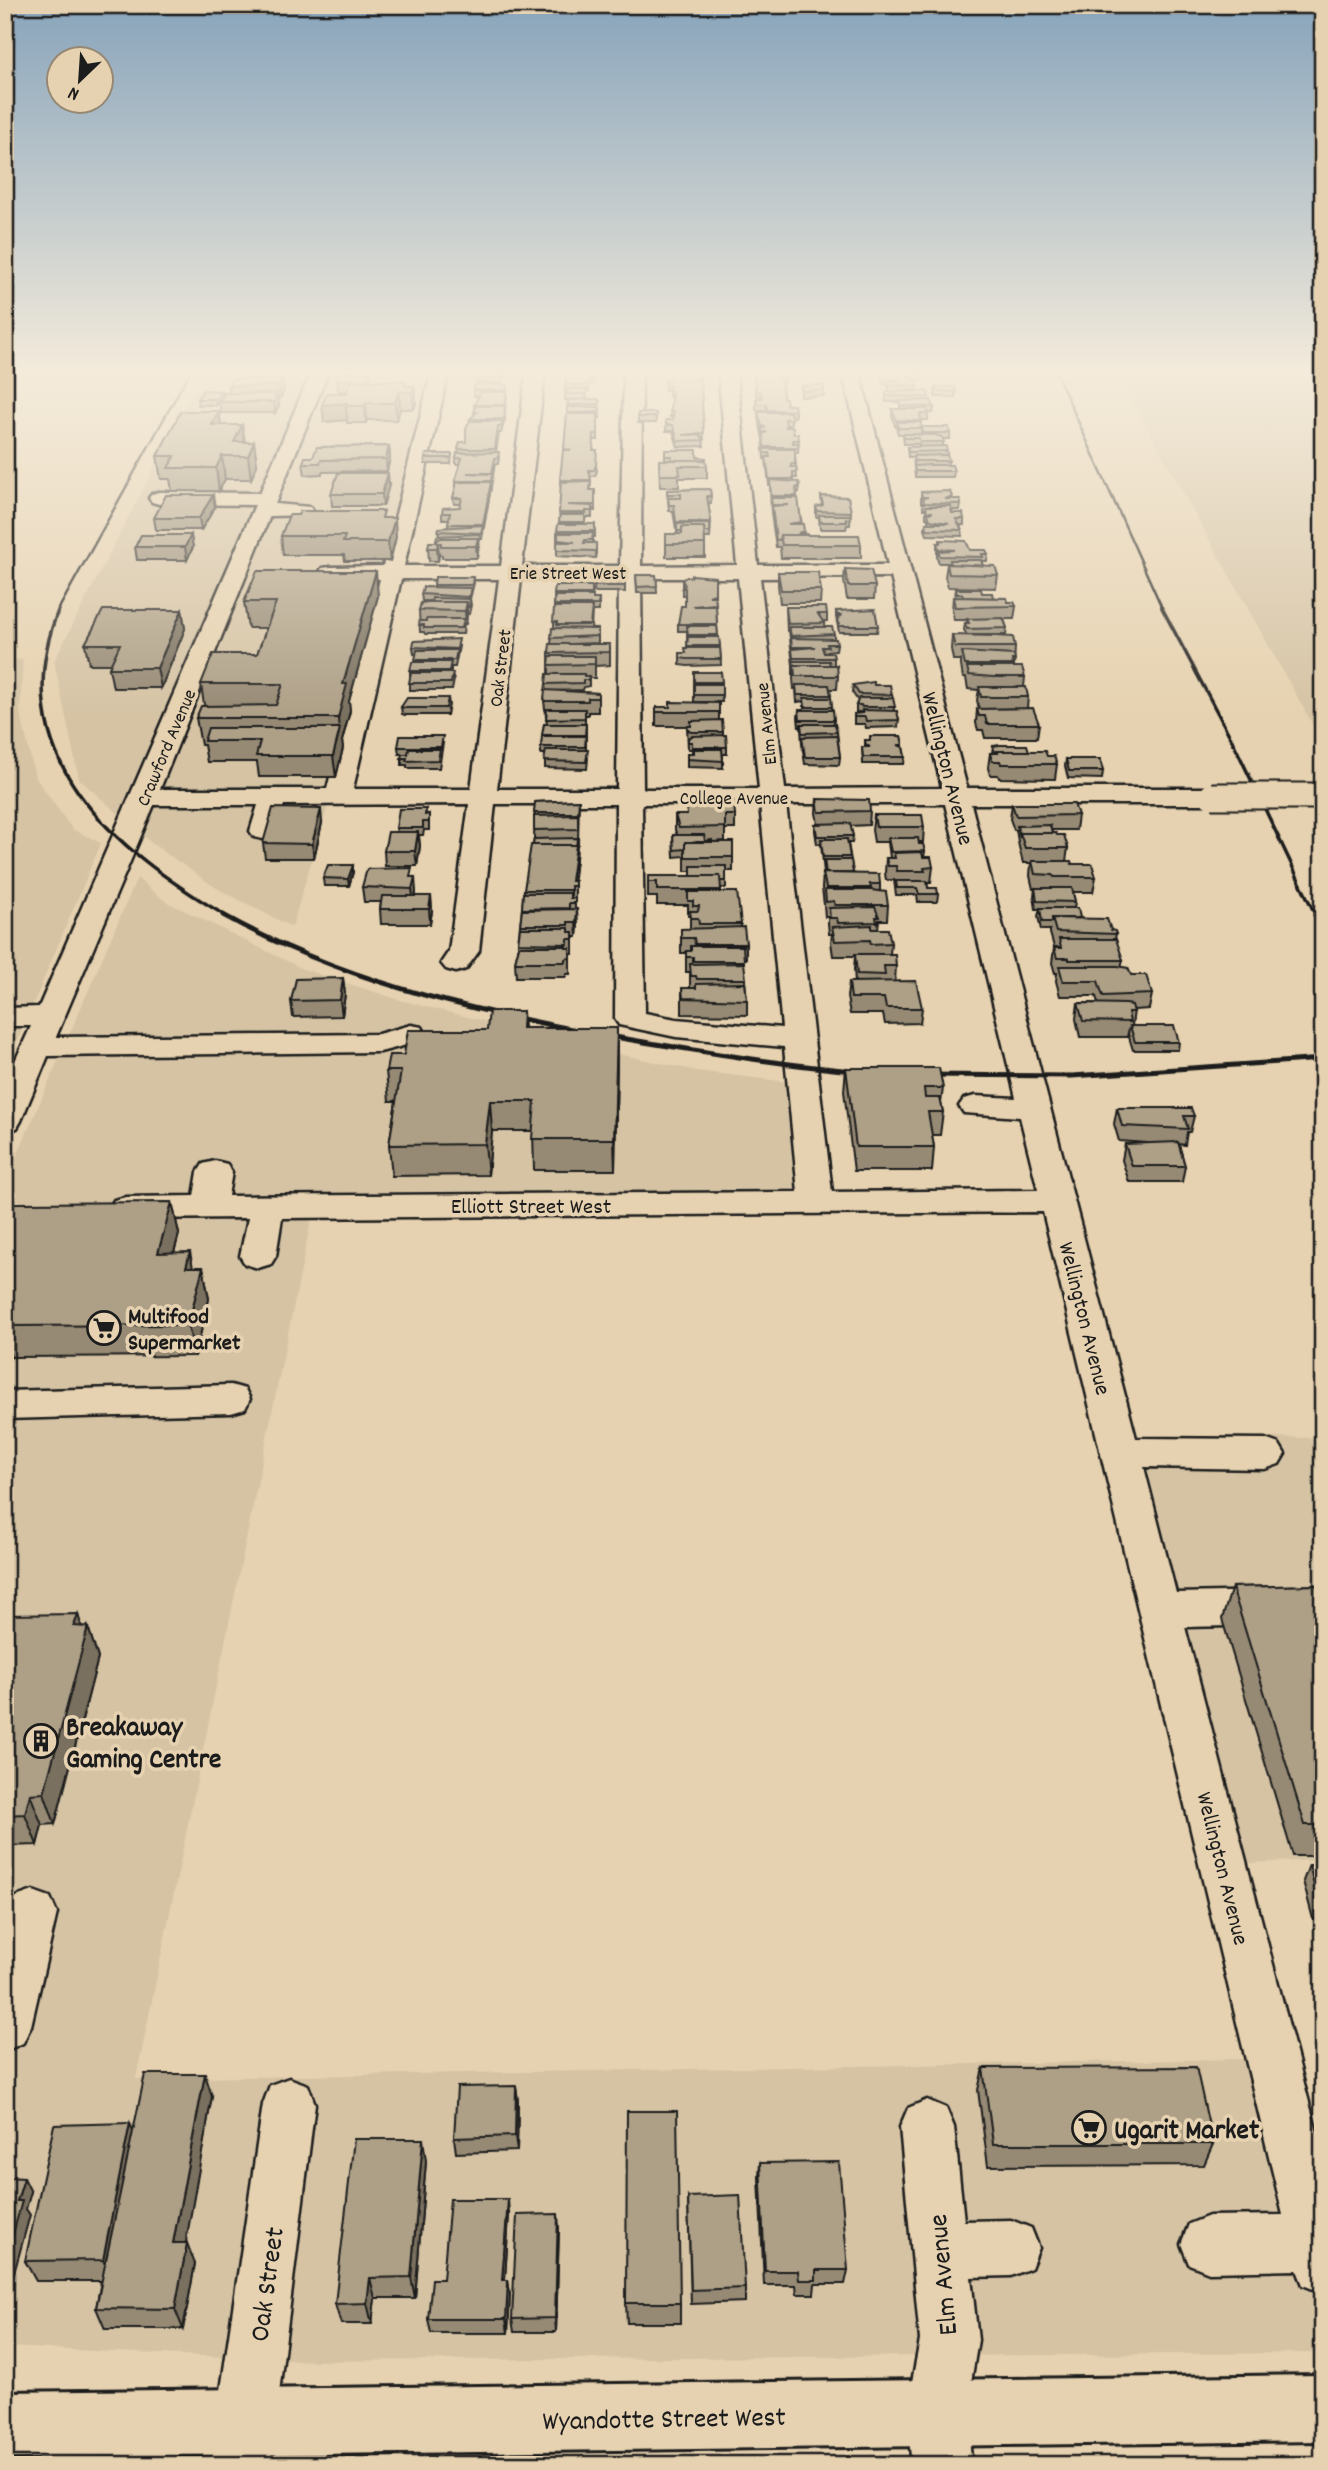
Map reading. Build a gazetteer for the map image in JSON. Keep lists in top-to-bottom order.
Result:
{
  "streets": {
    "main road": ["Wyandotte Street West"],
    "street": [
      "Erie Street West",
      "Oak Street",
      "Elm Avenue",
      "Crawford Avenue",
      "Wellington Avenue",
      "College Avenue",
      "Elliott Street West"
    ]
  },
  "crossings": [
    ["Erie Street West", "Oak Street"],
    ["Erie Street West", "Elm Avenue"],
    ["Erie Street West", "Wellington Avenue"],
    ["Oak Street", "College Avenue"],
    ["Oak Street", "Wyandotte Street West"],
    ["Elm Avenue", "College Avenue"],
    ["Elm Avenue", "Elliott Street West"],
    ["Elm Avenue", "Wyandotte Street West"],
    ["Crawford Avenue", "College Avenue"],
    ["Wellington Avenue", "College Avenue"],
    ["Wellington Avenue", "Elliott Street West"]
  ],
  "places": {
    "supermarket": ["Multifood Supermarket", "Ugarit Market"],
    "building": ["Breakaway Gaming Centre"]
  },
  "north": "bottom left"
}
